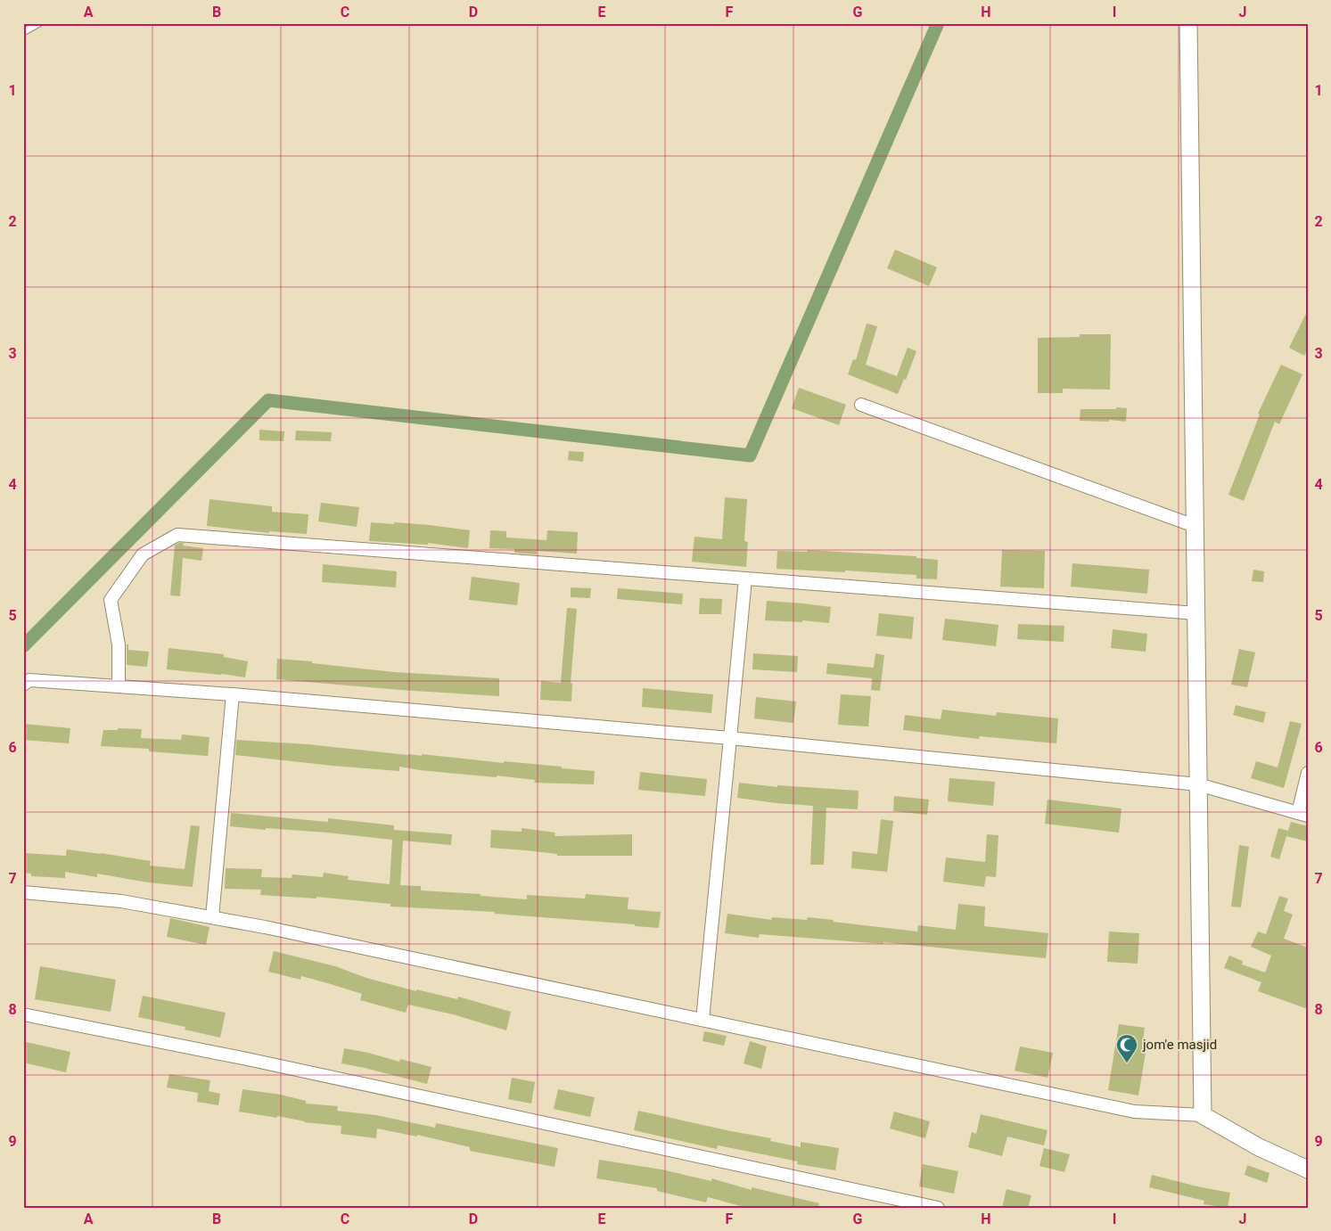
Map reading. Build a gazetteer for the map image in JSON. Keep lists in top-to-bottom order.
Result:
{
  "places": {
    "mosque": ["jom'e masjid"]
  },
  "grid": {
    "columns": [
      "A",
      "B",
      "C",
      "D",
      "E",
      "F",
      "G",
      "H",
      "I",
      "J"
    ],
    "rows": [
      "1",
      "2",
      "3",
      "4",
      "5",
      "6",
      "7",
      "8",
      "9"
    ]
  }
}
